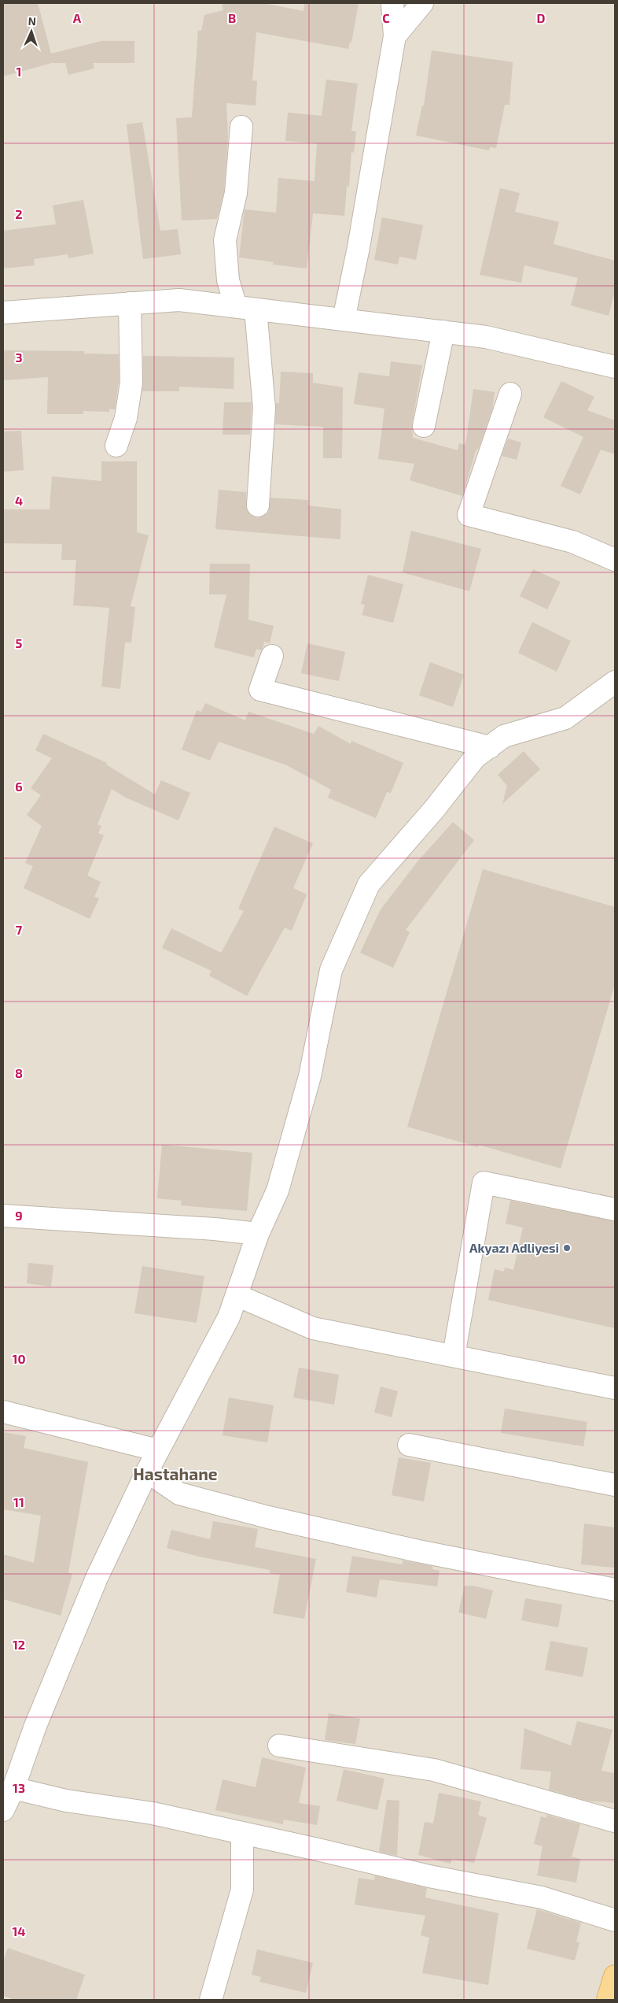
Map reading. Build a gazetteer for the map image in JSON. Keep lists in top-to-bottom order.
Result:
{
  "districts": ["Hastahane"],
  "places": ["Akyazı Adliyesi"],
  "north": "top",
  "grid": {
    "columns": [
      "A",
      "B",
      "C",
      "D"
    ],
    "rows": [
      "1",
      "2",
      "3",
      "4",
      "5",
      "6",
      "7",
      "8",
      "9",
      "10",
      "11",
      "12",
      "13",
      "14"
    ]
  }
}
